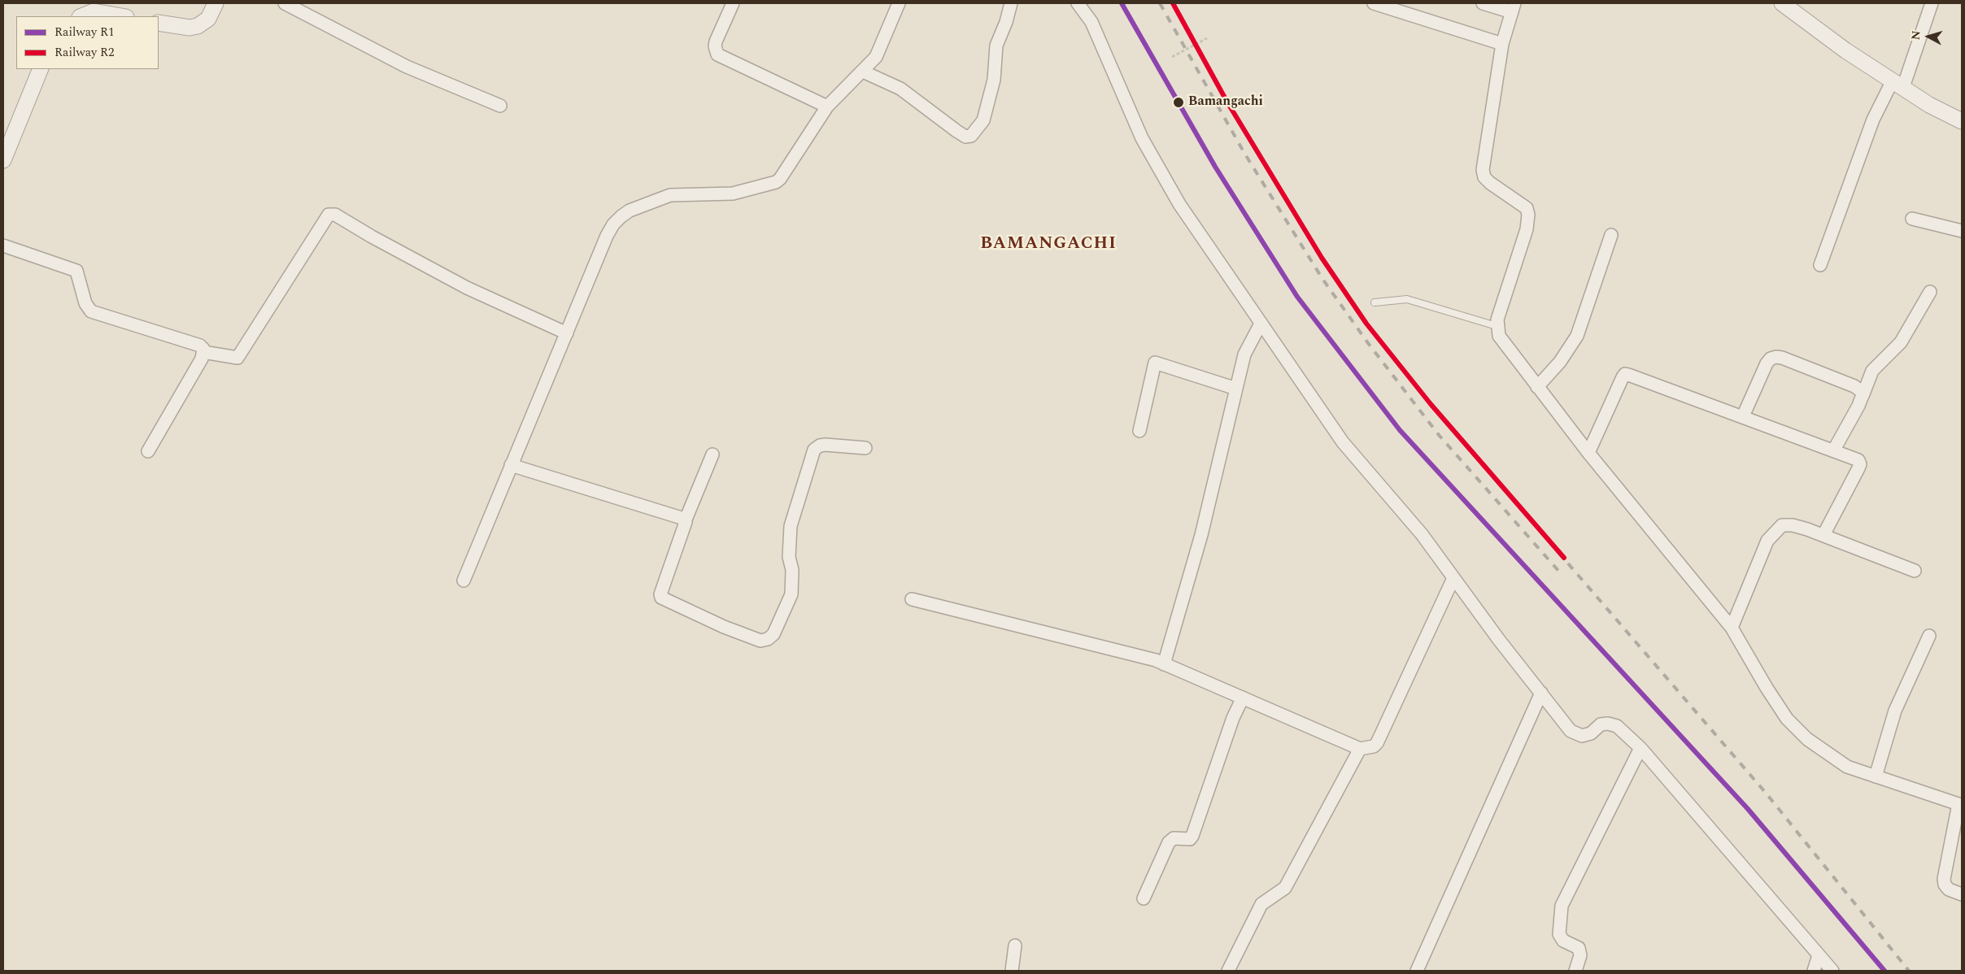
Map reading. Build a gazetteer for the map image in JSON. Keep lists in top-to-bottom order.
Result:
{
  "districts": ["BAMANGACHI"],
  "places": ["Bamangachi"],
  "lines": ["rail line R1", "rail line R2"],
  "legend": ["Railway R1", "Railway R2"],
  "north": "left"
}
